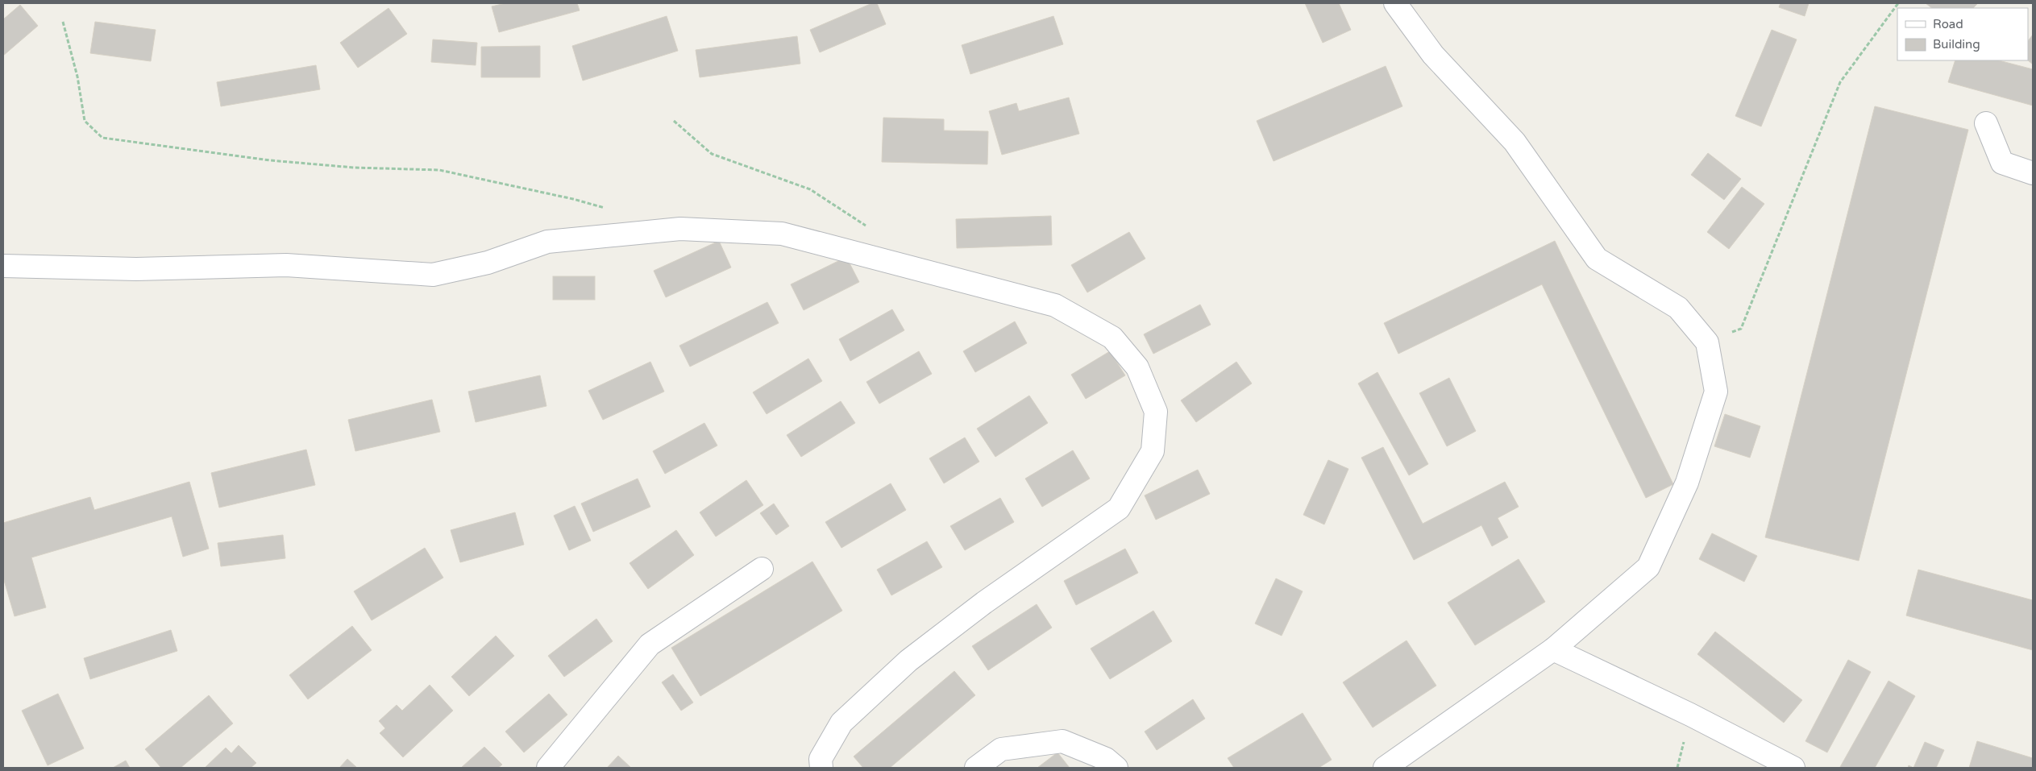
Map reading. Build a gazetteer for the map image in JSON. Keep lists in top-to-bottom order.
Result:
{
  "legend": ["Road", "Building"]
}
